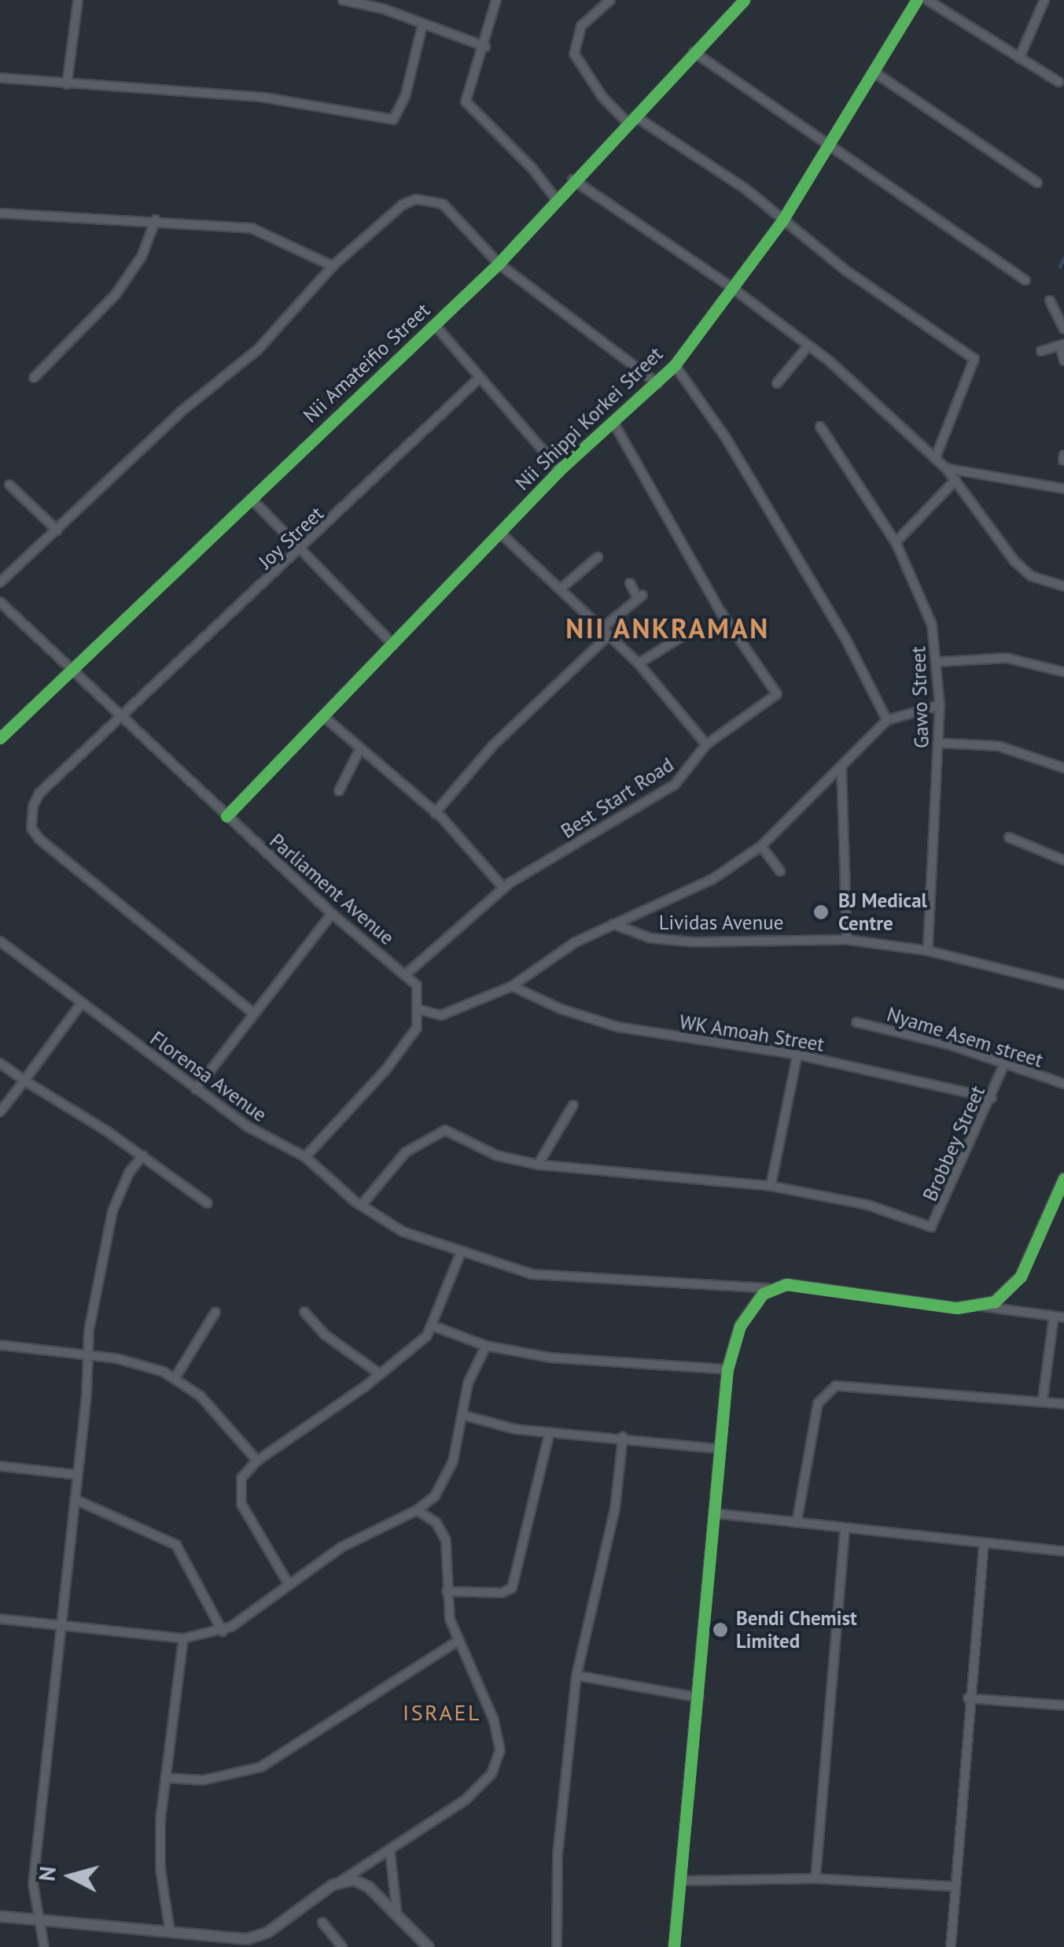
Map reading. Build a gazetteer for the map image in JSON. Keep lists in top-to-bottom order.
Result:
{
  "streets": {
    "street": [
      "Nii Amateifio Street",
      "Nii Shippi Korkei Street",
      "Joy Street",
      "Gawo Street",
      "Best Start Road",
      "Parliament Avenue",
      "Lividas Avenue",
      "WK Amoah Street",
      "Nyame Asem street",
      "Florensa Avenue",
      "Brobbey Street"
    ]
  },
  "crossings": [
    ["Nii Amateifio Street", "Parliament Avenue"],
    ["Nii Shippi Korkei Street", "Best Start Road"],
    ["Nii Shippi Korkei Street", "Parliament Avenue"],
    ["Joy Street", "Parliament Avenue"],
    ["Gawo Street", "Lividas Avenue"],
    ["Best Start Road", "Parliament Avenue"],
    ["WK Amoah Street", "Brobbey Street"],
    ["Nyame Asem street", "Brobbey Street"]
  ],
  "districts": ["NII ANKRAMAN", "ISRAEL"],
  "places": ["BJ Medical Centre", "Bendi Chemist Limited"],
  "north": "left"
}
